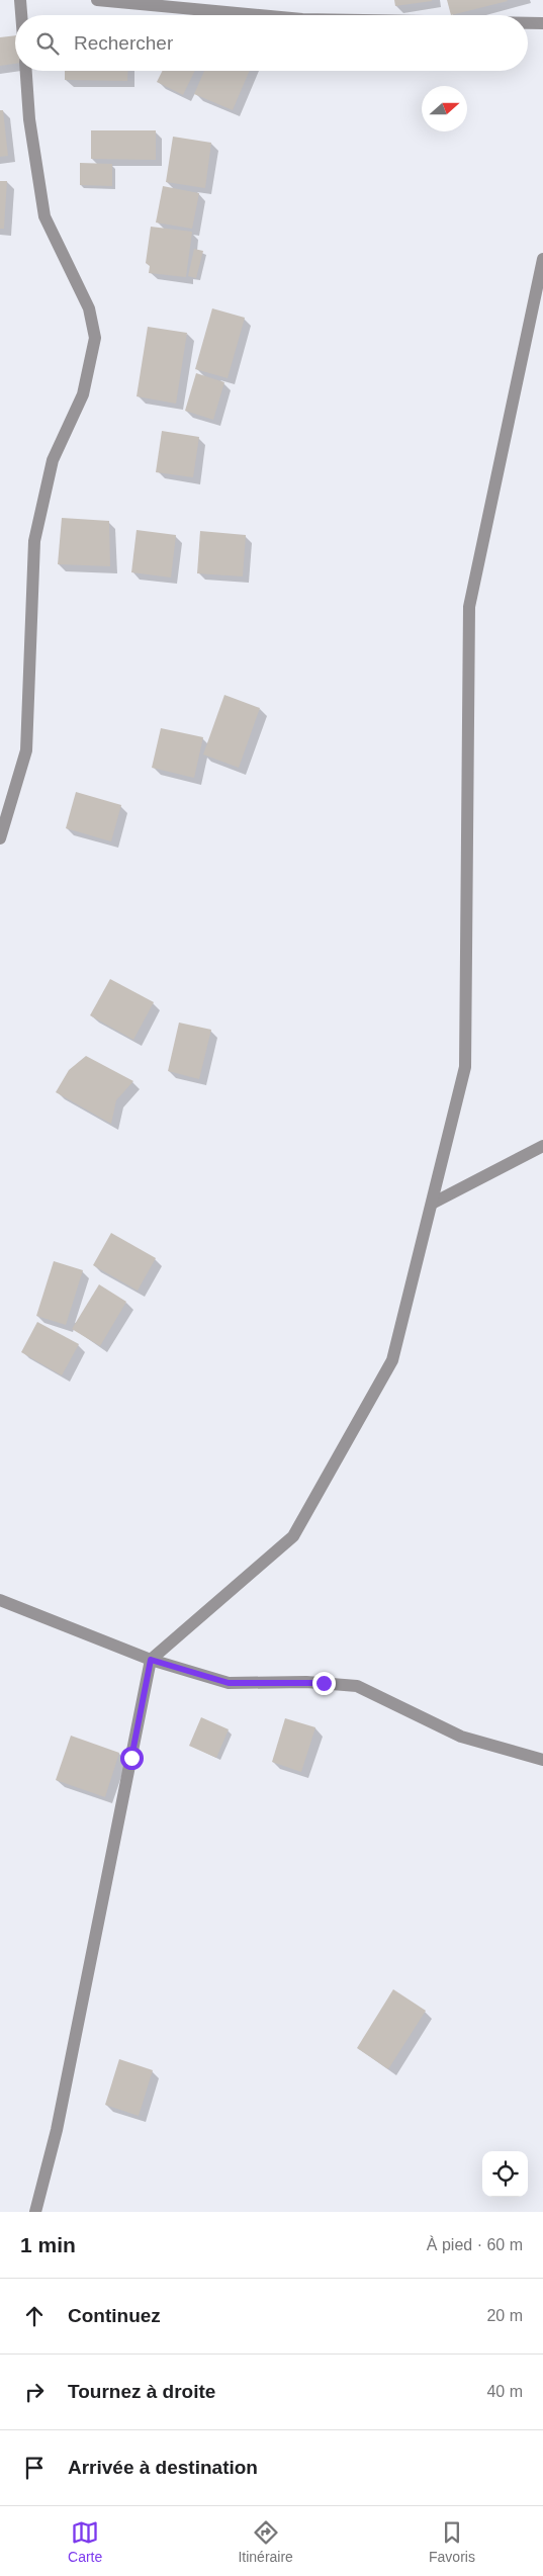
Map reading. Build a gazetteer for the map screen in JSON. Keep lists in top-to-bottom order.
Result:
{
  "north": "right",
  "page": {
    "search": "Rechercher",
    "heading": ["1 min", "À pied · 60 m"],
    "list": [
      ["Continuez", "20 m"],
      ["Tournez à droite", "40 m"],
      "Arrivée à destination"
    ],
    "nav": ["Carte", "Itinéraire", "Favoris"]
  }
}
